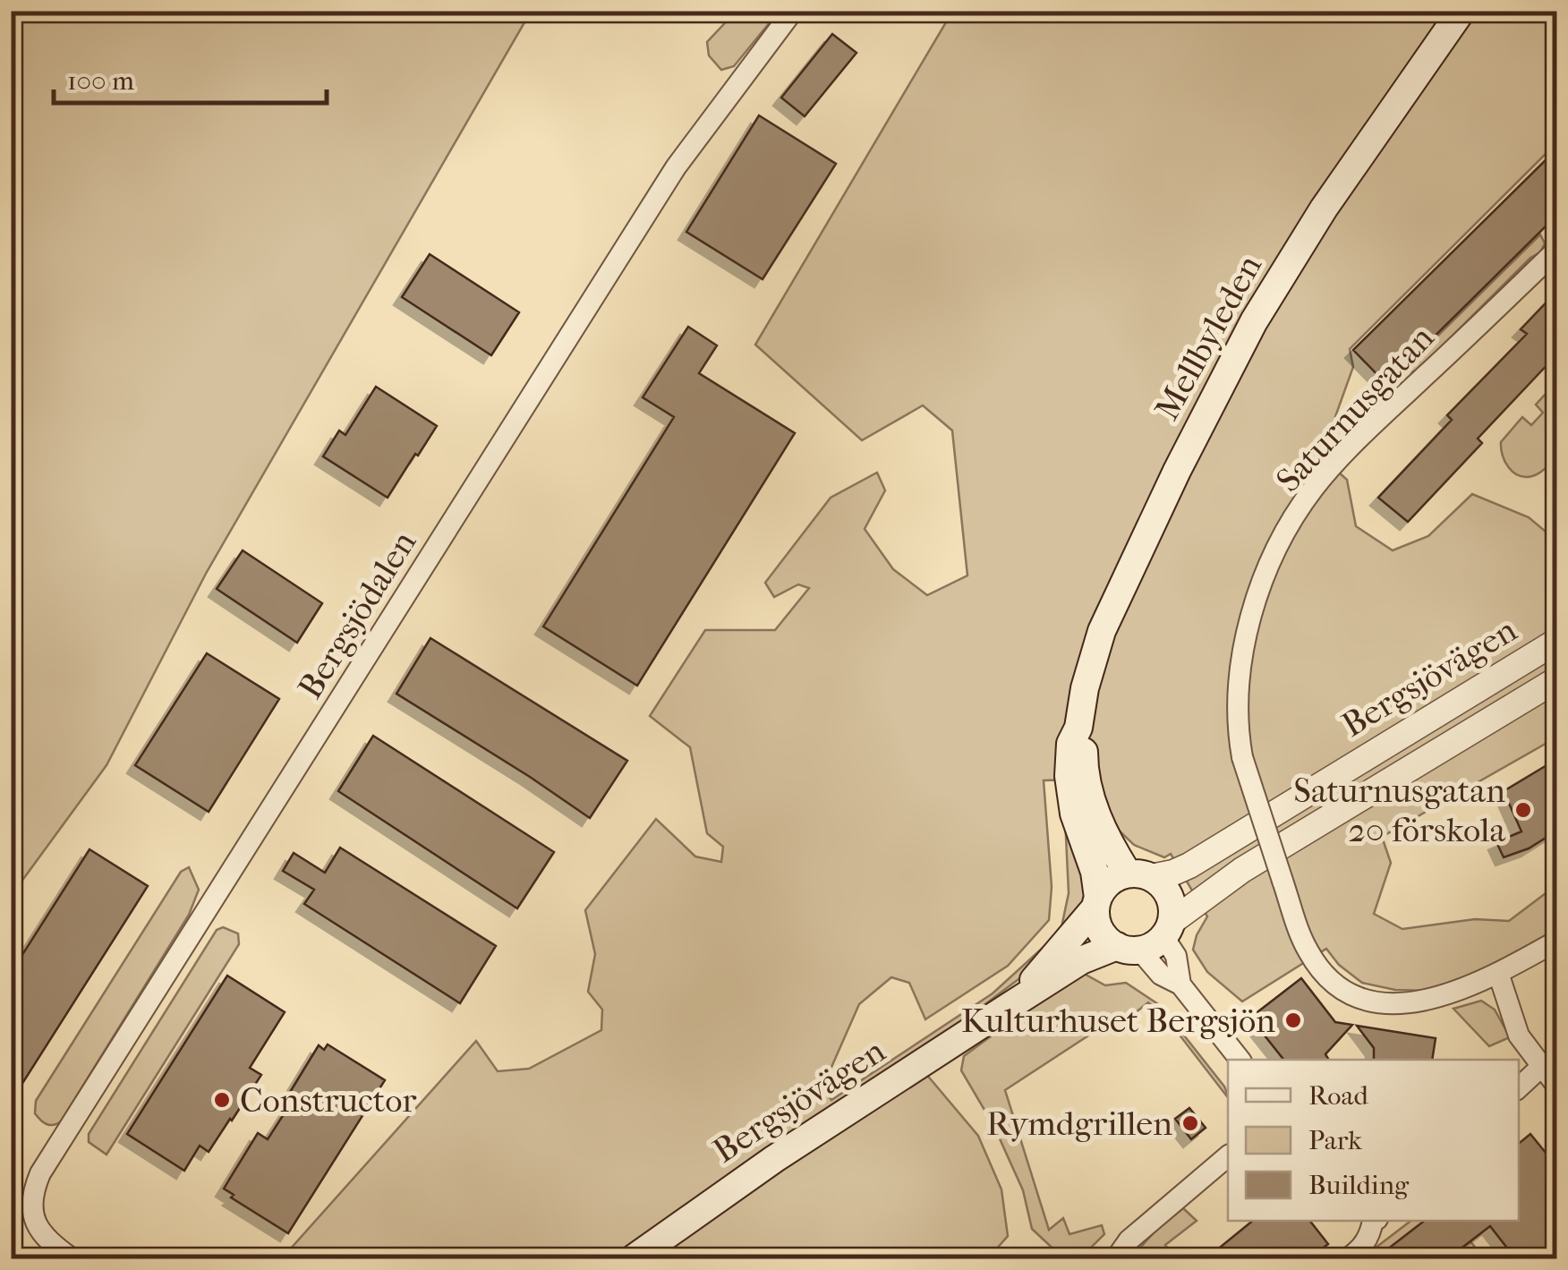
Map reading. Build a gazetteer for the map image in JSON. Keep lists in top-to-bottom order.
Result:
{
  "streets": {
    "main road": ["Mellbyleden", "Bergsjövägen"],
    "street": ["Saturnusgatan", "Bergsjödalen"]
  },
  "crossings": [
    ["Mellbyleden", "Bergsjövägen"]
  ],
  "places": [
    "Saturnusgatan 20 förskola",
    "Kulturhuset Bergsjön",
    "Constructor",
    "Rymdgrillen"
  ],
  "legend": ["Road", "Park", "Building"],
  "scale_bar": "100 m"
}
